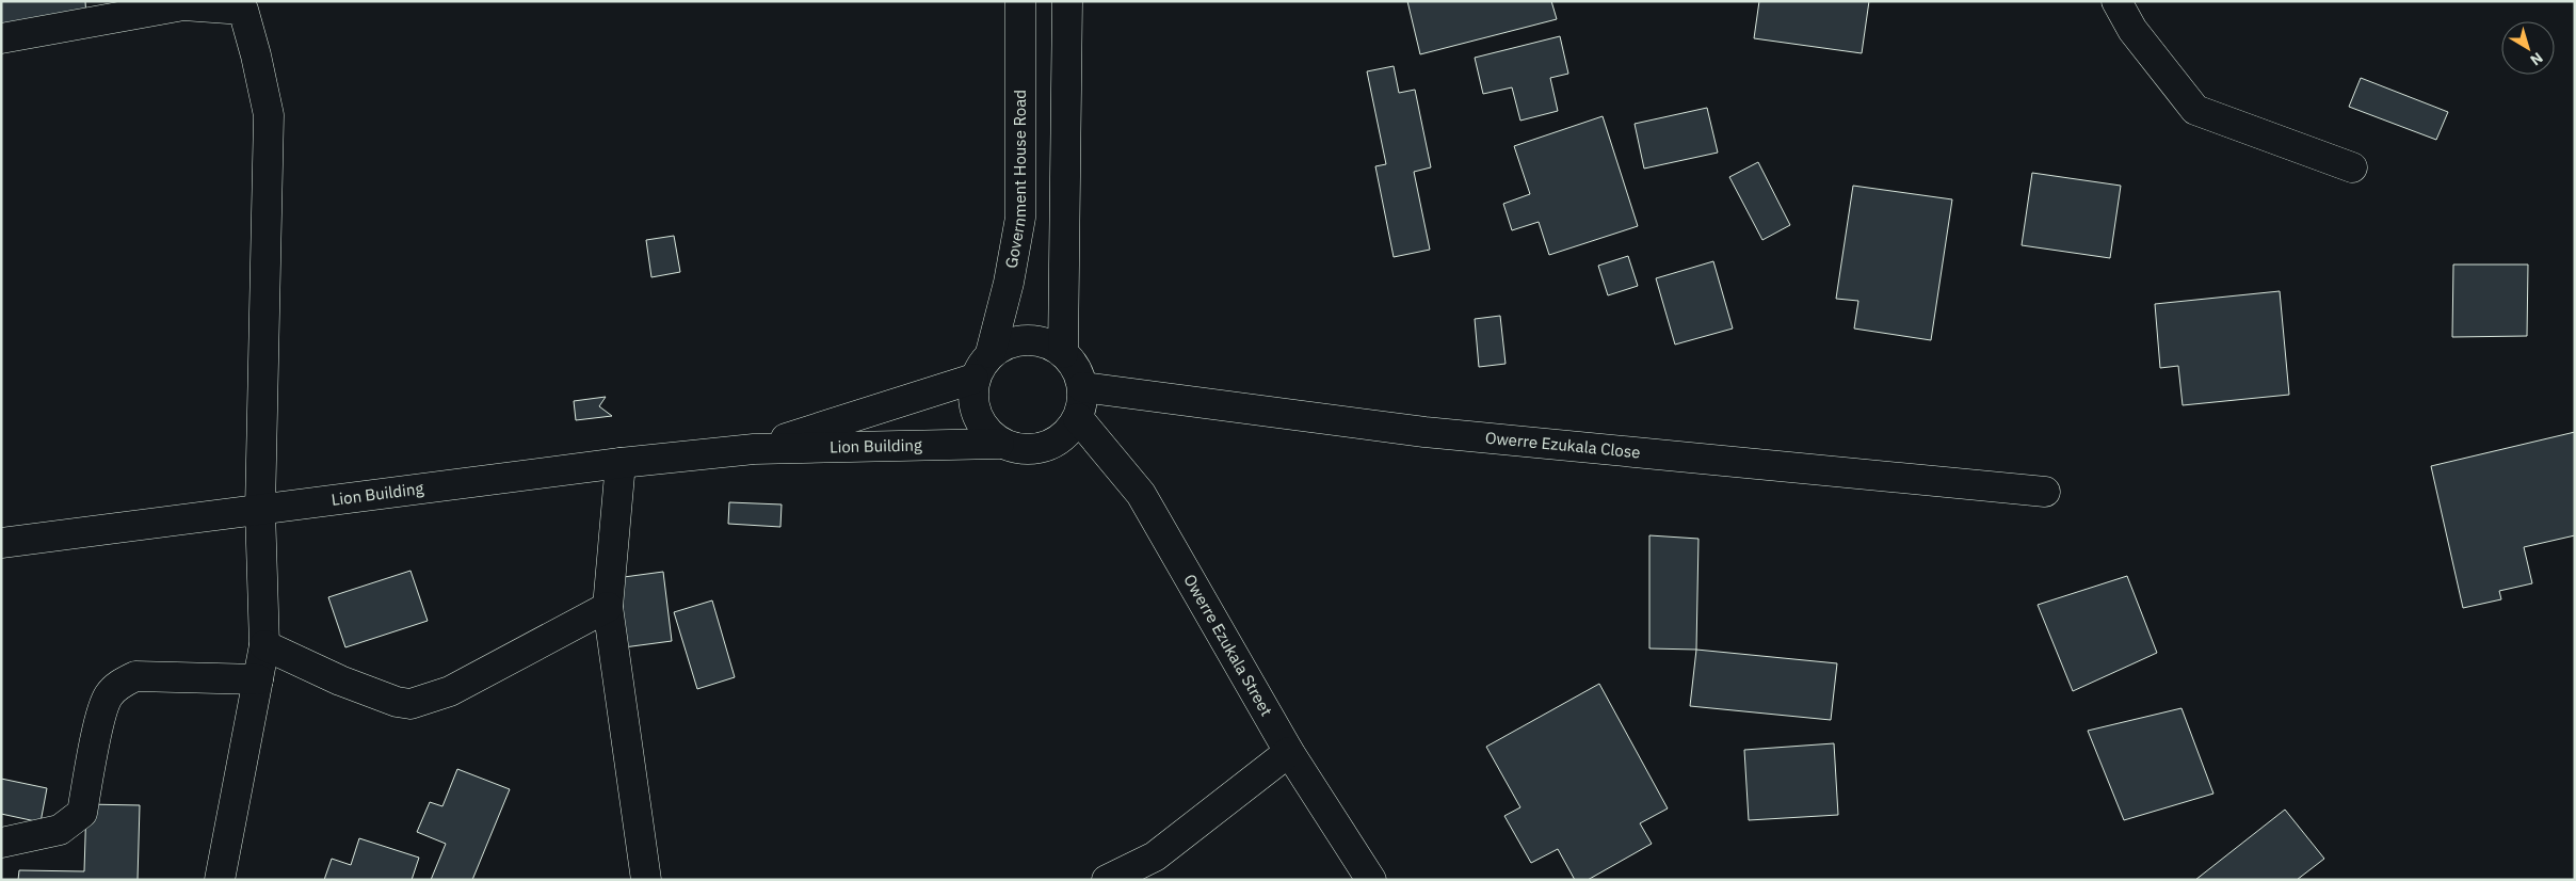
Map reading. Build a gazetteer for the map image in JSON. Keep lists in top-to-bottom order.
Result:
{
  "streets": {
    "street": [
      "Government House Road",
      "Owerre Ezukala Close",
      "Lion Building",
      "Owerre Ezukala Street"
    ]
  },
  "crossings": [
    ["Government House Road", "Owerre Ezukala Close"],
    ["Government House Road", "Lion Building"],
    ["Government House Road", "Owerre Ezukala Street"],
    ["Owerre Ezukala Close", "Lion Building"],
    ["Owerre Ezukala Close", "Owerre Ezukala Street"],
    ["Lion Building", "Owerre Ezukala Street"]
  ],
  "north": "bottom right"
}
